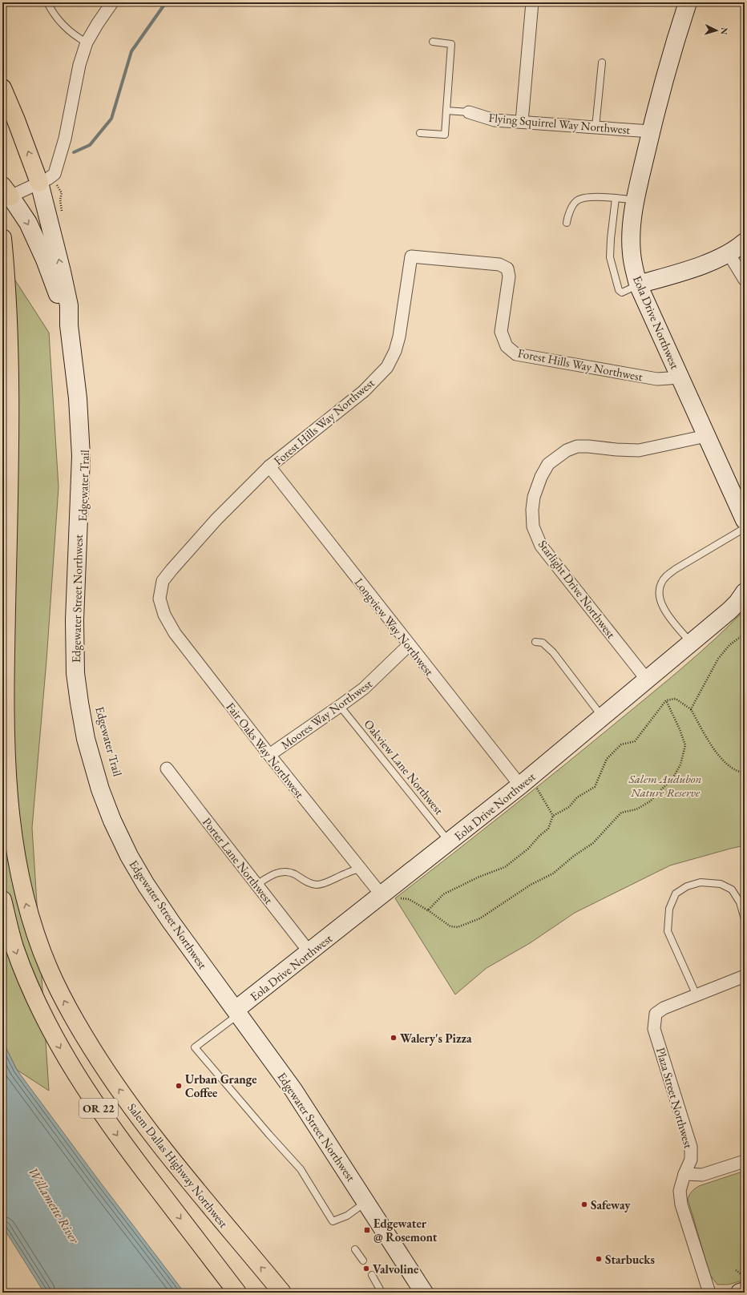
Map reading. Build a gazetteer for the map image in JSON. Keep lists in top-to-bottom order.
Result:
{
  "streets": {
    "highway": ["OR 22", "Salem Dallas Highway Northwest"],
    "main road": ["Eola Drive Northwest", "Edgewater Street Northwest"],
    "street": [
      "Flying Squirrel Way Northwest",
      "Forest Hills Way Northwest",
      "Starlight Drive Northwest",
      "Longview Way Northwest",
      "Moores Way Northwest",
      "Fair Oaks Way Northwest",
      "Porter Lane Northwest",
      "Plaza Street Northwest"
    ],
    "lane": ["Oakview Lane Northwest"]
  },
  "crossings": [
    ["Flying Squirrel Way Northwest", "Eola Drive Northwest"],
    ["Eola Drive Northwest", "Forest Hills Way Northwest"],
    ["Eola Drive Northwest", "Starlight Drive Northwest"],
    ["Eola Drive Northwest", "Edgewater Street Northwest"],
    ["Eola Drive Northwest", "Longview Way Northwest"],
    ["Eola Drive Northwest", "Fair Oaks Way Northwest"],
    ["Eola Drive Northwest", "Oakview Lane Northwest"],
    ["Eola Drive Northwest", "Porter Lane Northwest"],
    ["Forest Hills Way Northwest", "Longview Way Northwest"],
    ["Forest Hills Way Northwest", "Fair Oaks Way Northwest"],
    ["Longview Way Northwest", "Moores Way Northwest"],
    ["Moores Way Northwest", "Fair Oaks Way Northwest"],
    ["Moores Way Northwest", "Oakview Lane Northwest"]
  ],
  "water": ["Willamette River"],
  "parks": ["Salem Audubon Nature Reserve"],
  "places": {
    "other": [
      "Walery's Pizza",
      "Urban Grange Coffee",
      "Safeway",
      "Starbucks",
      "Valvoline"
    ],
    "transit": ["Edgewater @ Rosemont"]
  },
  "north": "right"
}
